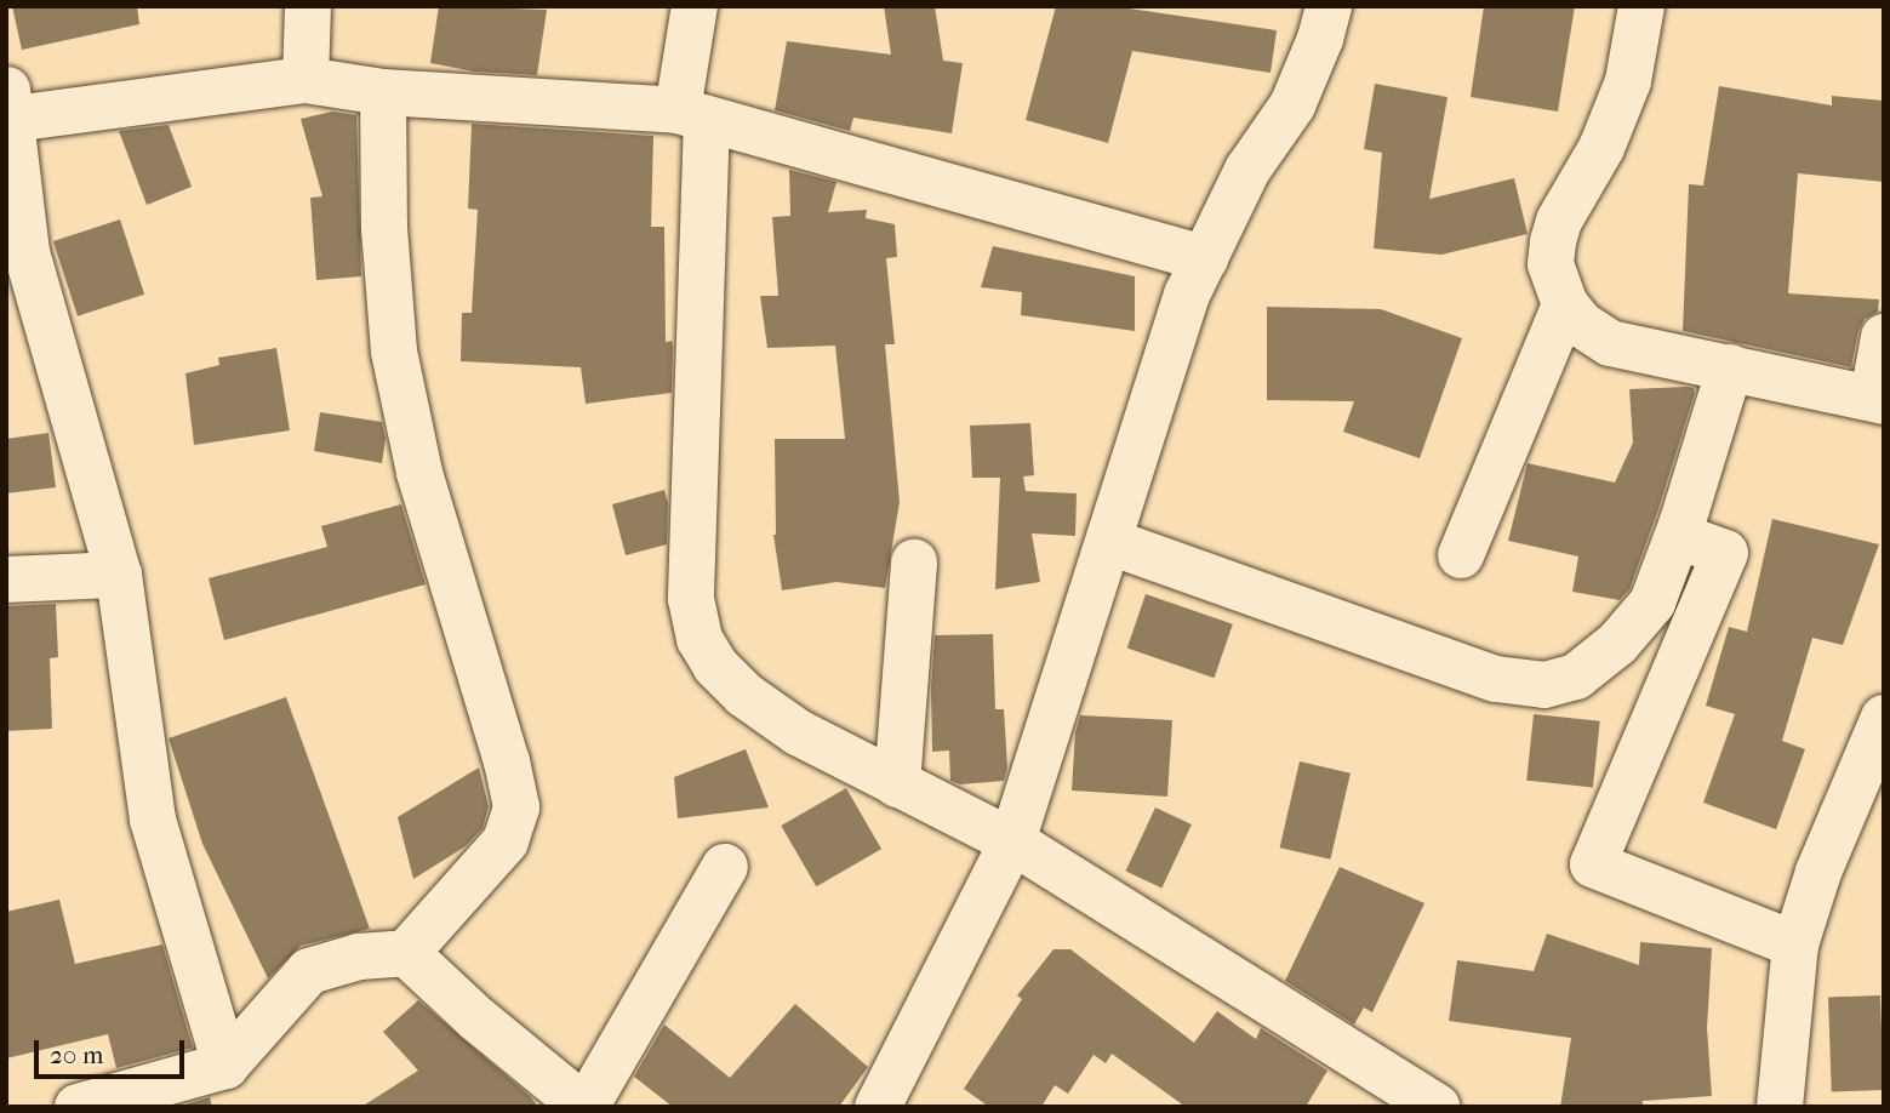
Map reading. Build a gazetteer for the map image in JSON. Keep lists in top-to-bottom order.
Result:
{
  "scale_bar": "20 m"
}
